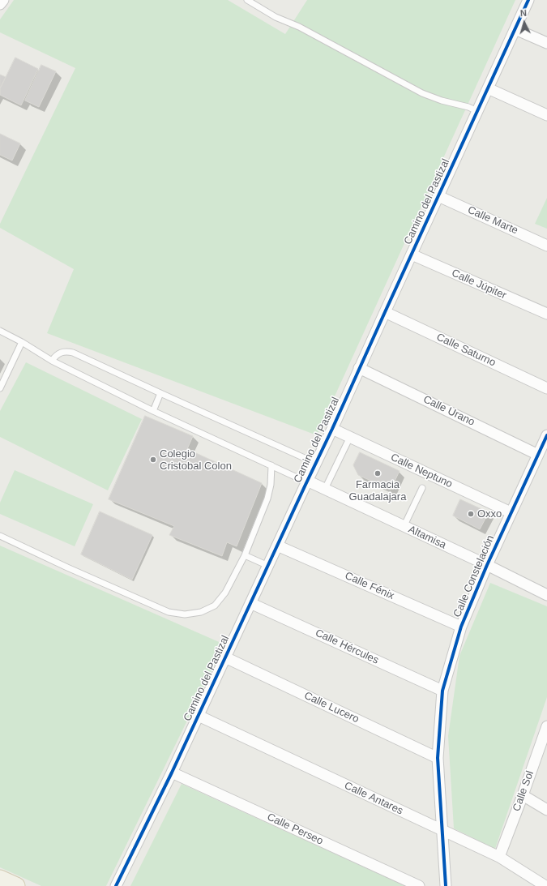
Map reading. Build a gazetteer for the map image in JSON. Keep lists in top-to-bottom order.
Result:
{
  "streets": {
    "street": [
      "Camino del Pastizal",
      "Calle Marte",
      "Calle Júpiter",
      "Calle Saturno",
      "Calle Urano",
      "Calle Neptuno",
      "Altamisa",
      "Calle Constelación",
      "Calle Fénix",
      "Calle Hércules",
      "Calle Lucero",
      "Calle Sol",
      "Calle Antares",
      "Calle Perseo"
    ]
  },
  "crossings": [
    ["Camino del Pastizal", "Calle Marte"],
    ["Camino del Pastizal", "Calle Júpiter"],
    ["Camino del Pastizal", "Calle Saturno"],
    ["Camino del Pastizal", "Calle Urano"],
    ["Camino del Pastizal", "Calle Neptuno"],
    ["Camino del Pastizal", "Altamisa"],
    ["Camino del Pastizal", "Calle Fénix"],
    ["Camino del Pastizal", "Calle Hércules"],
    ["Camino del Pastizal", "Calle Lucero"],
    ["Camino del Pastizal", "Calle Antares"],
    ["Camino del Pastizal", "Calle Perseo"],
    ["Calle Urano", "Calle Constelación"],
    ["Calle Neptuno", "Calle Constelación"],
    ["Altamisa", "Calle Constelación"],
    ["Calle Constelación", "Calle Fénix"],
    ["Calle Constelación", "Calle Hércules"],
    ["Calle Constelación", "Calle Lucero"],
    ["Calle Constelación", "Calle Antares"],
    ["Calle Sol", "Calle Antares"]
  ],
  "places": ["Colegio Cristobal Colon", "Farmacia Guadalajara", "Oxxo"],
  "north": "top"
}
